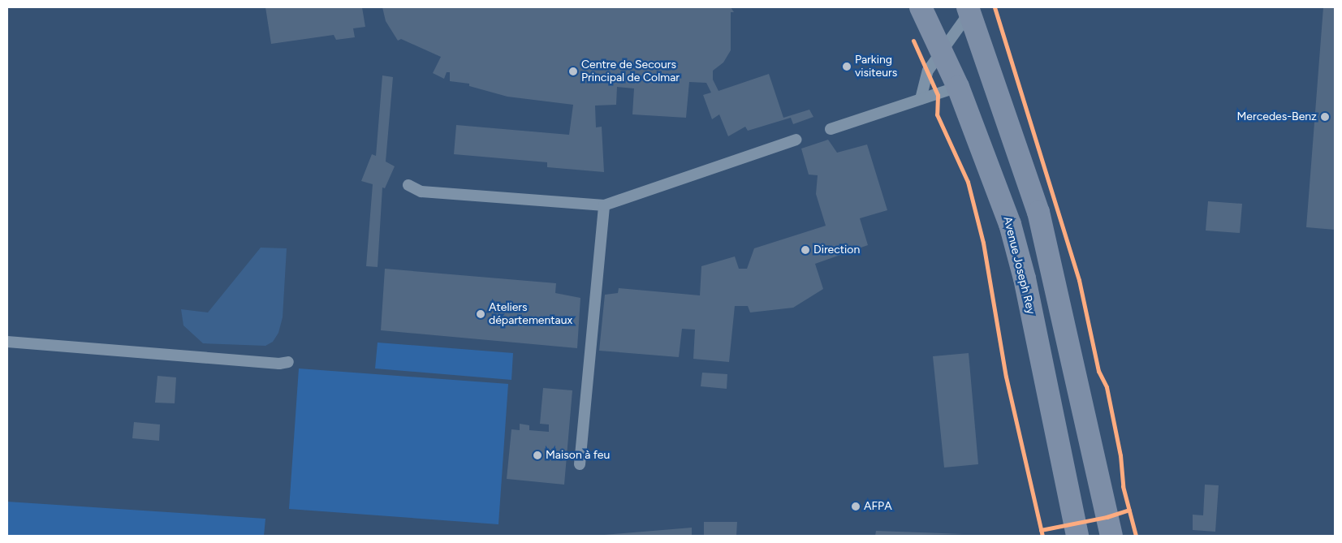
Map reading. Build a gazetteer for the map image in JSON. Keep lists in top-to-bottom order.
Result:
{
  "streets": {
    "main road": ["Avenue Joseph Rey"]
  },
  "places": [
    "Parking visiteurs",
    "Centre de Secours Principal de Colmar",
    "Mercedes-Benz",
    "Direction",
    "Ateliers départementaux",
    "Maison à feu",
    "AFPA"
  ]
}
